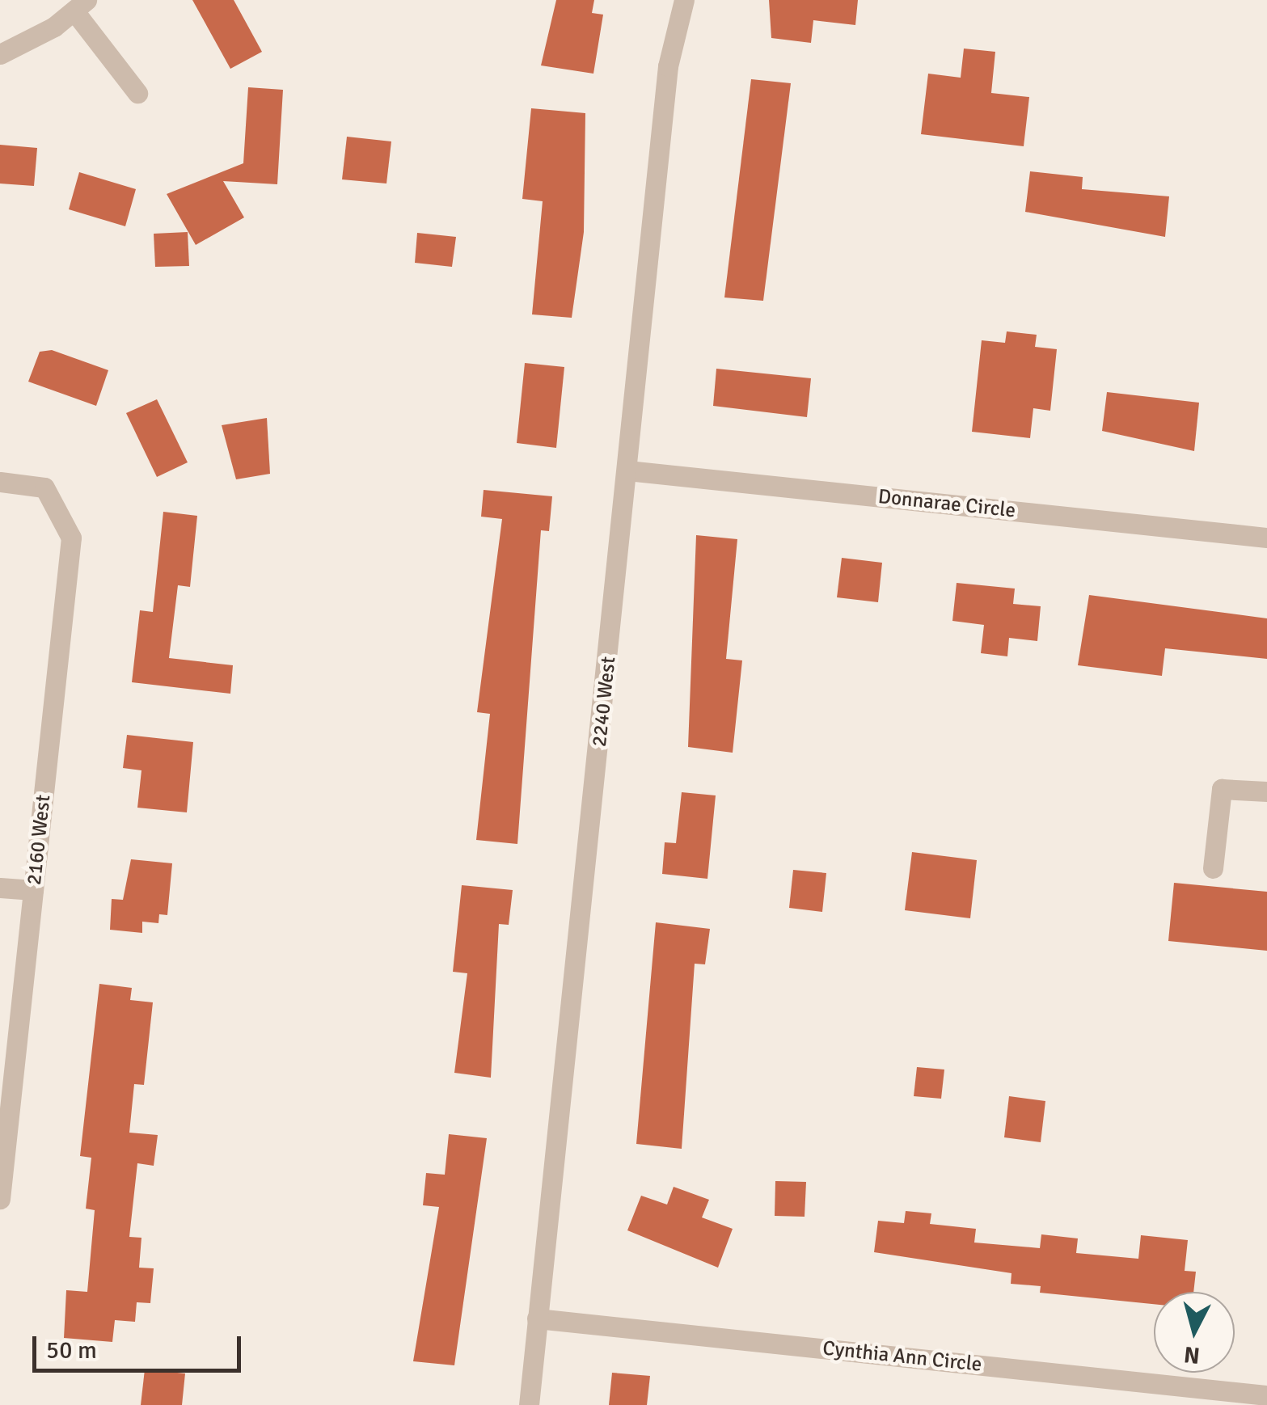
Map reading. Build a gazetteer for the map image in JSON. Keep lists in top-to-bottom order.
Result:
{
  "streets": {
    "street": [
      "Donnarae Circle",
      "2240 West",
      "2160 West",
      "Cynthia Ann Circle"
    ]
  },
  "crossings": [
    ["Donnarae Circle", "2240 West"],
    ["2240 West", "Cynthia Ann Circle"]
  ],
  "scale_bar": "50 m",
  "north": "bottom"
}
